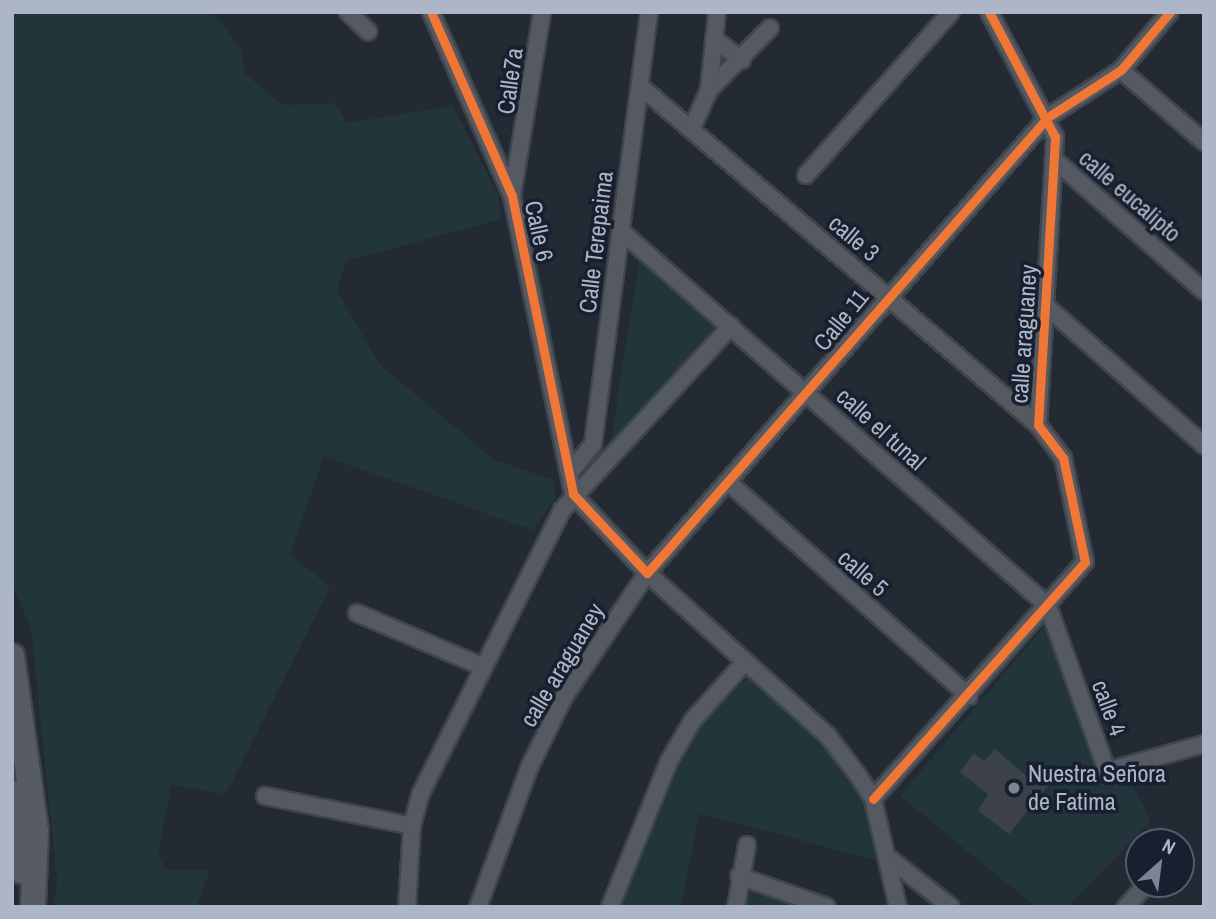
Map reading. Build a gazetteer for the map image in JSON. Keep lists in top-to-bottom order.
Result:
{
  "streets": {
    "street": [
      "Calle7a",
      "calle eucalipto",
      "Calle 6",
      "calle 3",
      "Calle Terepaima",
      "Calle 11",
      "calle araguaney",
      "calle el tunal",
      "calle 5",
      "calle 4"
    ]
  },
  "crossings": [
    ["Calle7a", "Calle 6"],
    ["calle eucalipto", "calle araguaney"],
    ["Calle 6", "Calle Terepaima"],
    ["calle 3", "Calle Terepaima"],
    ["calle 3", "Calle 11"],
    ["calle 3", "calle araguaney"],
    ["Calle Terepaima", "calle el tunal"],
    ["Calle 11", "calle araguaney"],
    ["Calle 11", "calle el tunal"],
    ["Calle 11", "calle 5"],
    ["calle araguaney", "calle el tunal"],
    ["calle araguaney", "calle 5"],
    ["calle araguaney", "calle 4"],
    ["calle el tunal", "calle 4"]
  ],
  "places": ["Nuestra Señora de Fatima"],
  "north": "top right"
}
